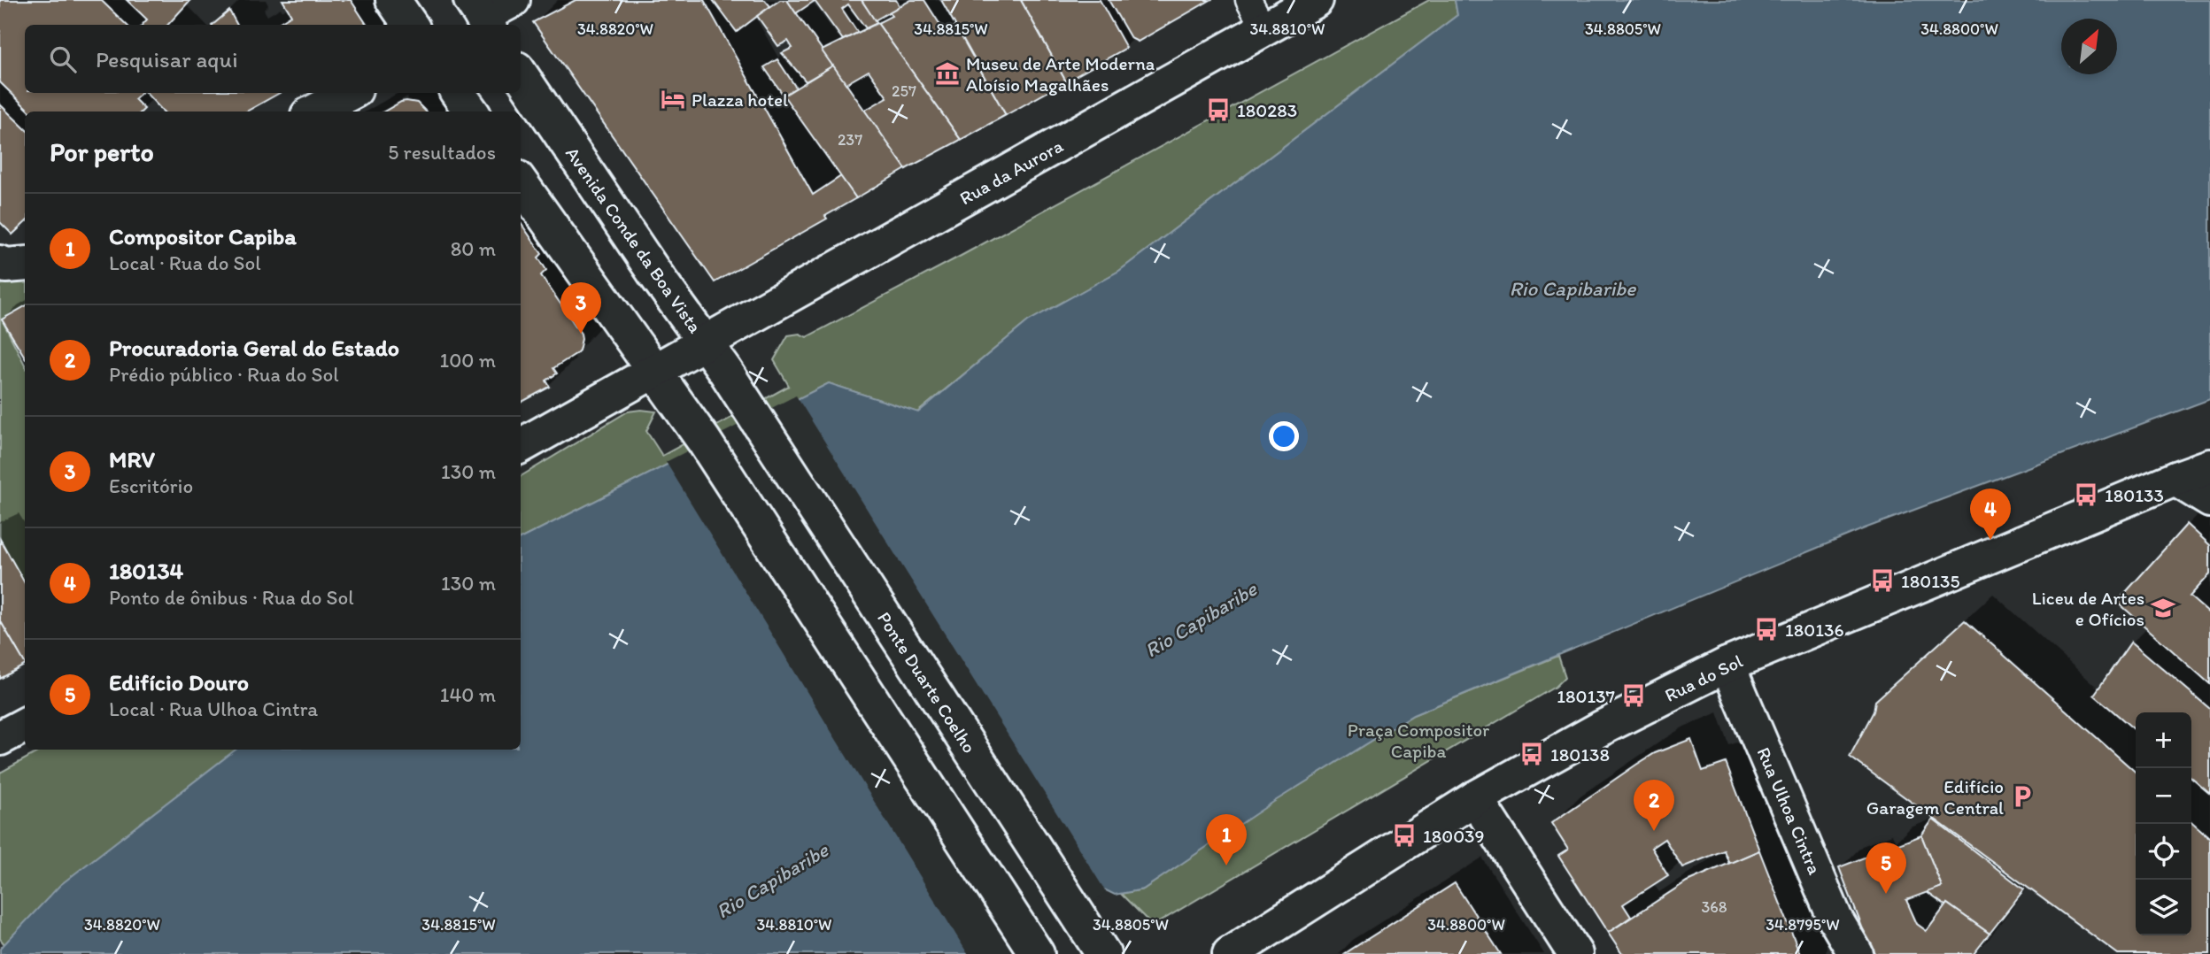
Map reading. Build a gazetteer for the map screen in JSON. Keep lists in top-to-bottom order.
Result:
{
  "streets": {
    "main road": [
      "Rua da Aurora",
      "Avenida Conde da Boa Vista",
      "Rua do Sol",
      "Ponte Duarte Coelho",
      "Rua Ulhoa Cintra"
    ]
  },
  "crossings": [
    ["Rua da Aurora", "Avenida Conde da Boa Vista"],
    ["Avenida Conde da Boa Vista", "Ponte Duarte Coelho"],
    ["Rua do Sol", "Rua Ulhoa Cintra"]
  ],
  "water": ["Rio Capibaribe"],
  "parks": ["Praça Compositor Capiba"],
  "places": {
    "museum": ["Museu de Arte Moderna Aloísio Magalhães"],
    "hotel": ["Plazza hotel"],
    "bus stop": [
      "180283",
      "180133",
      "180135",
      "180136",
      "180137",
      "180138",
      "180039"
    ],
    "school or university": ["Liceu de Artes e Ofícios"],
    "parking": ["Edifício Garagem Central"]
  },
  "house_numbers": ["257", "237", "368"],
  "north": "top right",
  "page": {
    "search": "Pesquisar aqui",
    "heading": ["Por perto", "5 resultados"],
    "list": [
      {
        "mark": "1",
        "name": "Compositor Capiba",
        "note": "Local · Rua do Sol",
        "value": "80 m"
      },
      {
        "mark": "2",
        "name": "Procuradoria Geral do Estado",
        "note": "Prédio público · Rua do Sol",
        "value": "100 m"
      },
      {
        "mark": "3",
        "name": "MRV",
        "note": "Escritório",
        "value": "130 m"
      },
      {
        "mark": "4",
        "name": "180134",
        "note": "Ponto de ônibus · Rua do Sol",
        "value": "130 m"
      },
      {
        "mark": "5",
        "name": "Edifício Douro",
        "note": "Local · Rua Ulhoa Cintra",
        "value": "140 m"
      }
    ],
    "pins": [
      "3",
      "4",
      "2",
      "1",
      "5"
    ],
    "map_buttons": ["+", "−"]
  },
  "coordinates": [
    "34.8820°W",
    "34.8815°W",
    "34.8810°W",
    "34.8805°W",
    "34.8800°W",
    "34.8795°W"
  ]
}
